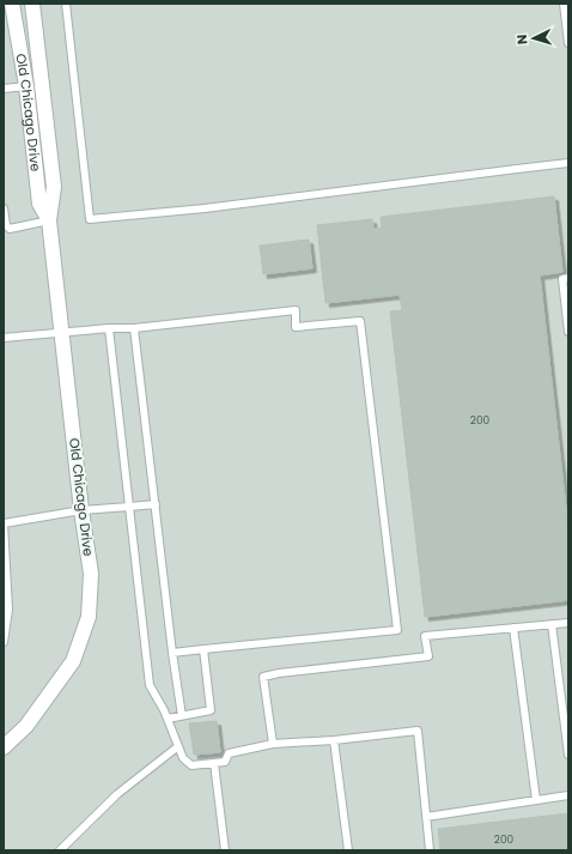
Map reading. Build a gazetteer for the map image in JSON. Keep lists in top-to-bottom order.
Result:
{
  "streets": {
    "street": ["Old Chicago Drive"]
  },
  "house_numbers": ["200", "200"],
  "north": "left"
}
